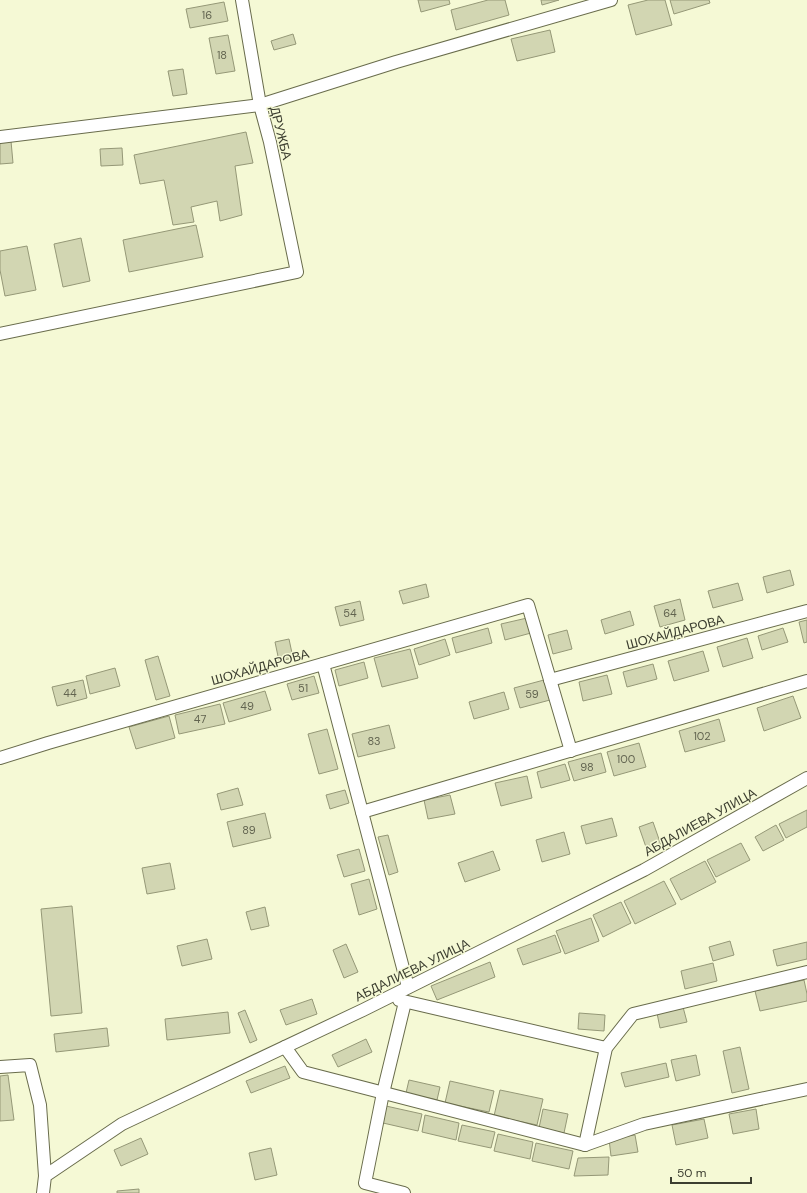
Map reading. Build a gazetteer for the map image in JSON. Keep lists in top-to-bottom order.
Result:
{
  "streets": {
    "street": ["ДРУЖБА", "ШОХАЙДАРОВА", "АБДАЛИЕВА УЛИЦА"]
  },
  "house_numbers": [
    "16",
    "18",
    "54",
    "64",
    "51",
    "44",
    "59",
    "49",
    "47",
    "102",
    "83",
    "100",
    "98",
    "89"
  ],
  "scale_bar": "50 m"
}
